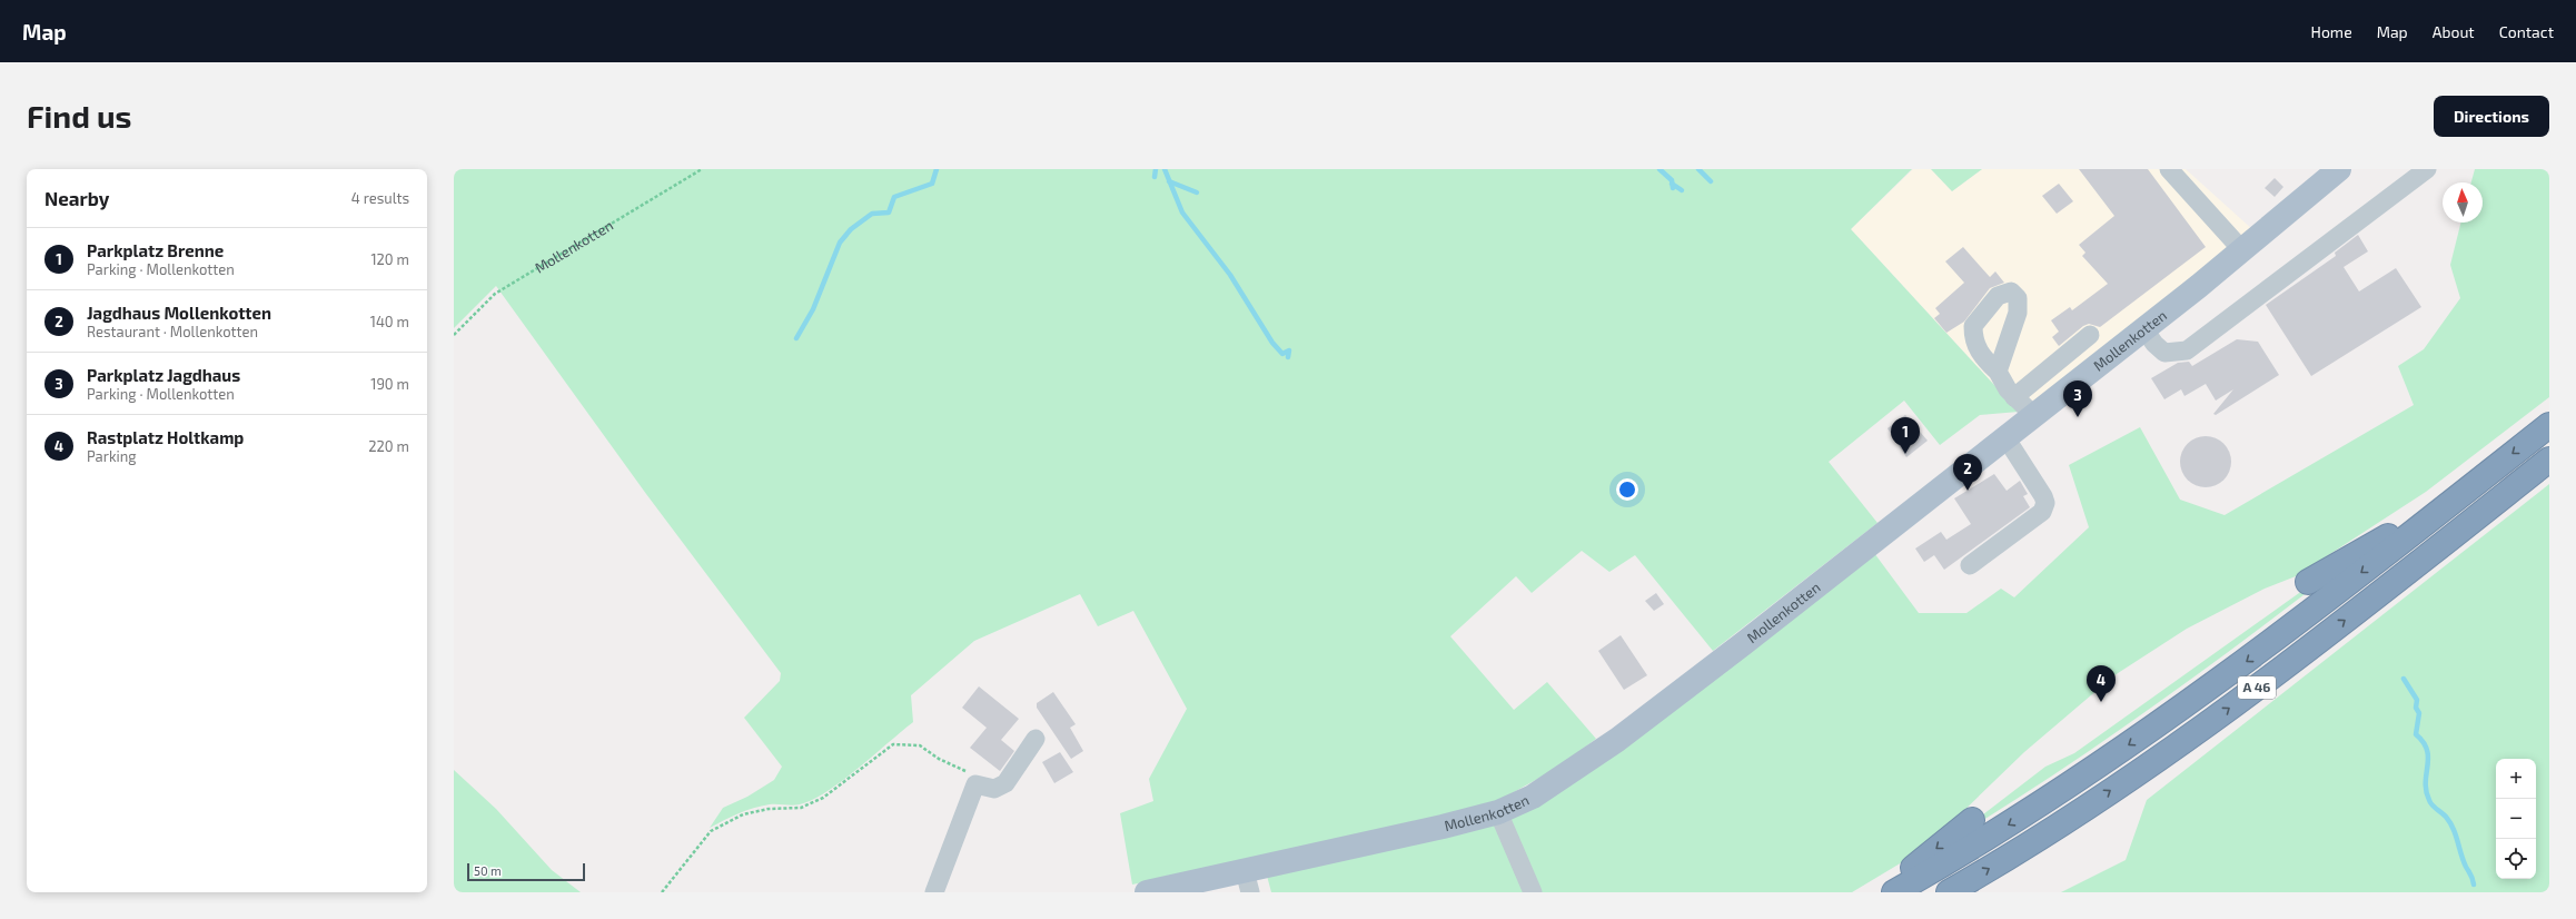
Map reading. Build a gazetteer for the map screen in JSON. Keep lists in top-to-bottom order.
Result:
{
  "streets": {
    "highway": ["A 46"],
    "main road": ["Mollenkotten"]
  },
  "scale_bar": "50 m",
  "north": "top",
  "page": {
    "header": "Map",
    "nav": [
      "Home",
      "Map",
      "About",
      "Contact"
    ],
    "buttons": "Directions",
    "title": "Find us",
    "heading": ["Nearby", "4 results"],
    "list": [
      {
        "mark": "1",
        "name": "Parkplatz Brenne",
        "note": "Parking · Mollenkotten",
        "value": "120 m"
      },
      {
        "mark": "2",
        "name": "Jagdhaus Mollenkotten",
        "note": "Restaurant · Mollenkotten",
        "value": "140 m"
      },
      {
        "mark": "3",
        "name": "Parkplatz Jagdhaus",
        "note": "Parking · Mollenkotten",
        "value": "190 m"
      },
      {
        "mark": "4",
        "name": "Rastplatz Holtkamp",
        "note": "Parking",
        "value": "220 m"
      }
    ],
    "pins": [
      "3",
      "1",
      "2",
      "4"
    ],
    "map_buttons": ["+", "−"],
    "scale": "50 m"
  }
}
